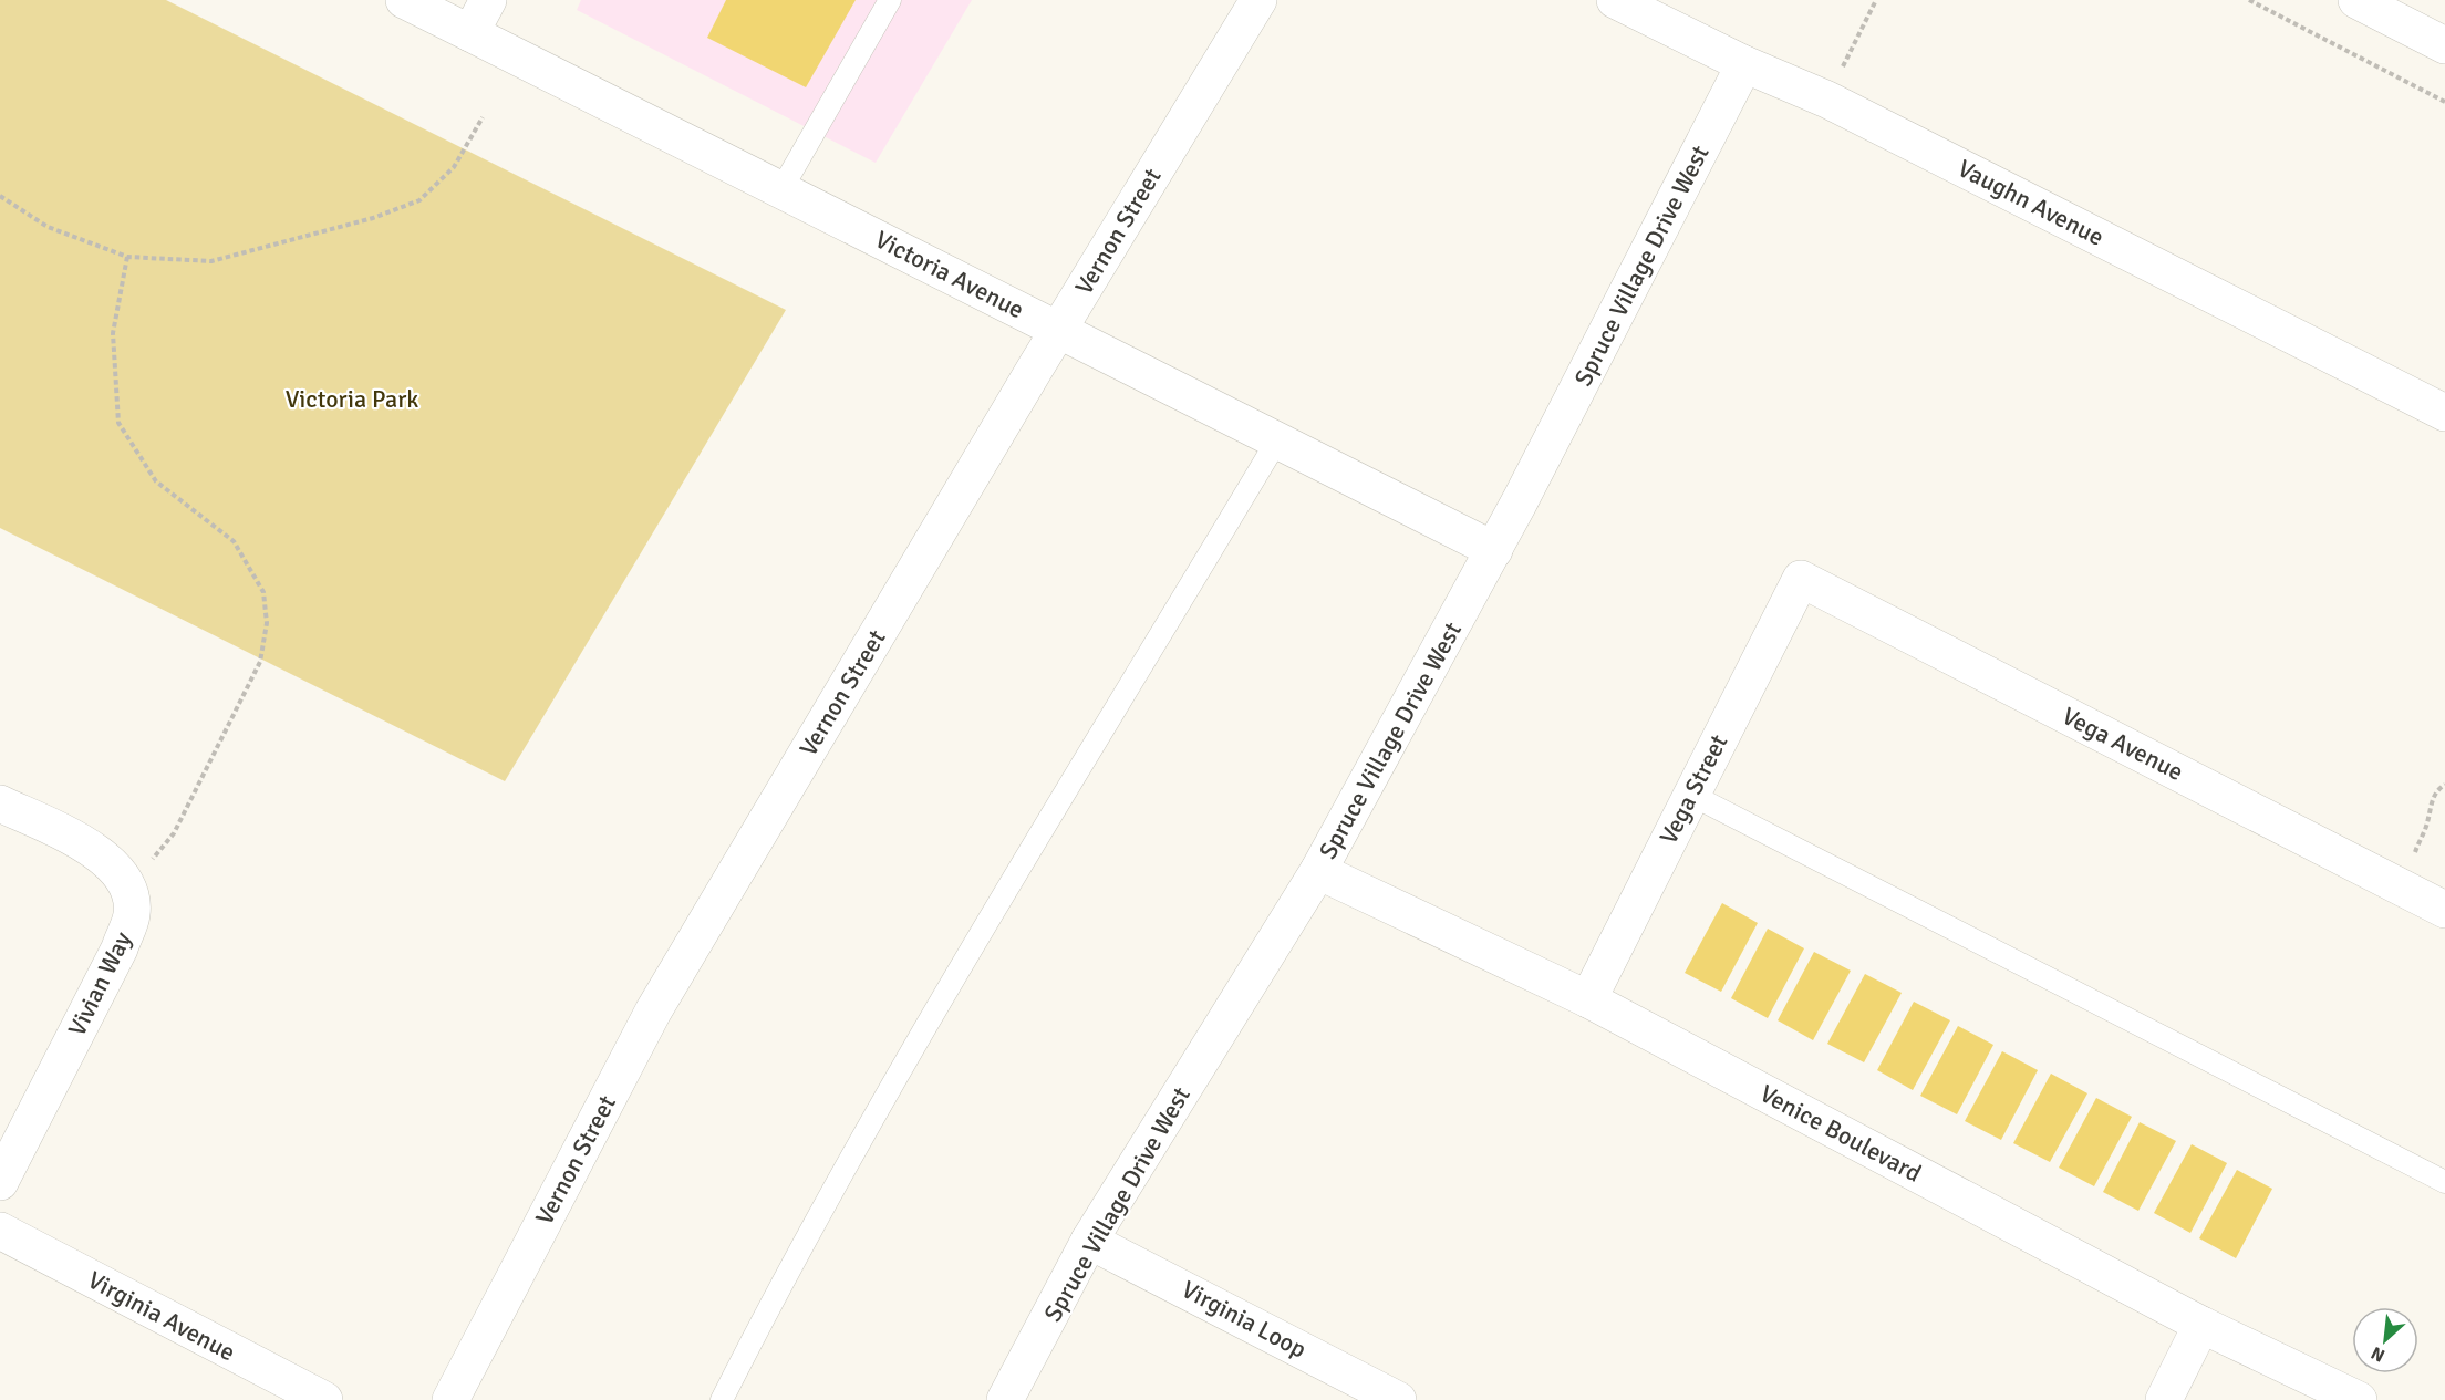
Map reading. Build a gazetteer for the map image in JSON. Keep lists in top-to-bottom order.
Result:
{
  "streets": {
    "street": [
      "Vaughn Avenue",
      "Vernon Street",
      "Spruce Village Drive West",
      "Victoria Avenue",
      "Vega Avenue",
      "Vega Street",
      "Vivian Way",
      "Venice Boulevard",
      "Virginia Avenue",
      "Virginia Loop"
    ]
  },
  "crossings": [
    ["Vaughn Avenue", "Spruce Village Drive West"],
    ["Vernon Street", "Victoria Avenue"],
    ["Spruce Village Drive West", "Victoria Avenue"],
    ["Spruce Village Drive West", "Venice Boulevard"],
    ["Spruce Village Drive West", "Virginia Loop"],
    ["Vega Avenue", "Vega Street"],
    ["Vega Street", "Venice Boulevard"]
  ],
  "parks": ["Victoria Park"],
  "north": "bottom left"
}
